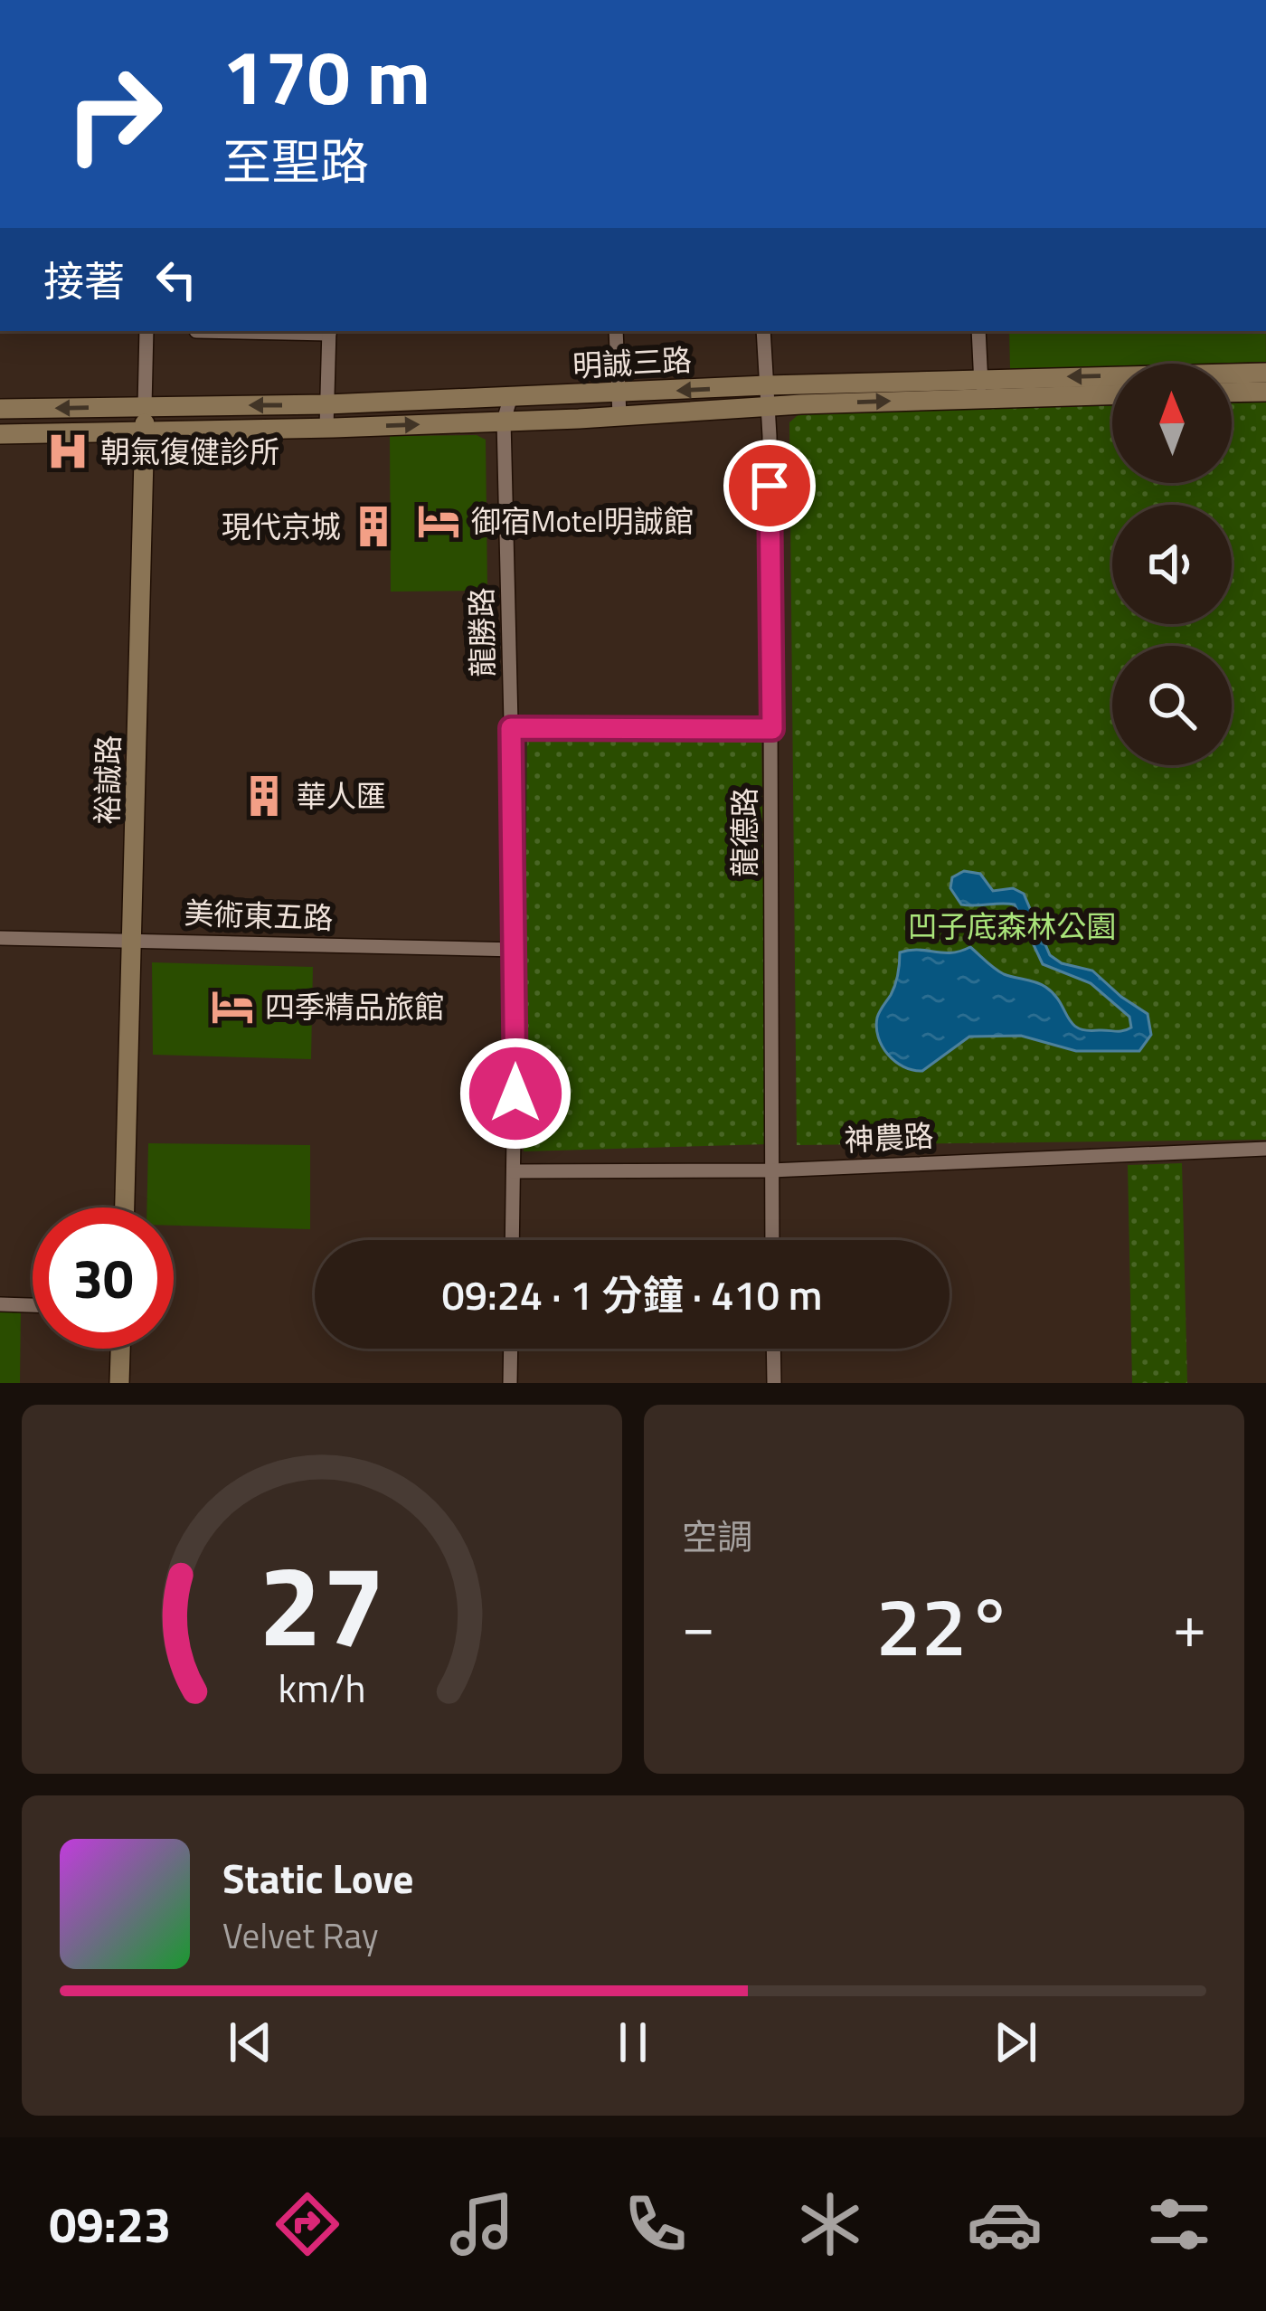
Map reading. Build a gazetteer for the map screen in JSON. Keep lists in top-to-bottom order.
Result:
{
  "streets": {
    "street": [
      "明誠三路",
      "龍勝路",
      "裕誠路",
      "龍德路",
      "美術東五路",
      "神農路"
    ]
  },
  "crossings": [
    ["明誠三路", "龍勝路"],
    ["明誠三路", "裕誠路"],
    ["明誠三路", "龍德路"],
    ["龍勝路", "美術東五路"],
    ["龍勝路", "神農路"],
    ["裕誠路", "美術東五路"],
    ["龍德路", "神農路"]
  ],
  "parks": ["凹子底森林公園"],
  "places": {
    "hospital": ["朝氣復健診所"],
    "hotel": ["御宿Motel明誠館", "四季精品旅館"],
    "building": ["現代京城", "華人匯"]
  },
  "north": "top",
  "page": {
    "turn": ["170 m", "至聖路"],
    "then": "接著",
    "limit": "30",
    "trip": "09:24 · 1 分鐘 · 410 m",
    "tile": "空調",
    "heat": ["−", "22°", "+"],
    "song": ["Static Love", "Velvet Ray"],
    "tabs": "09:23",
    "gauge": ["27", "km/h"]
  }
}
